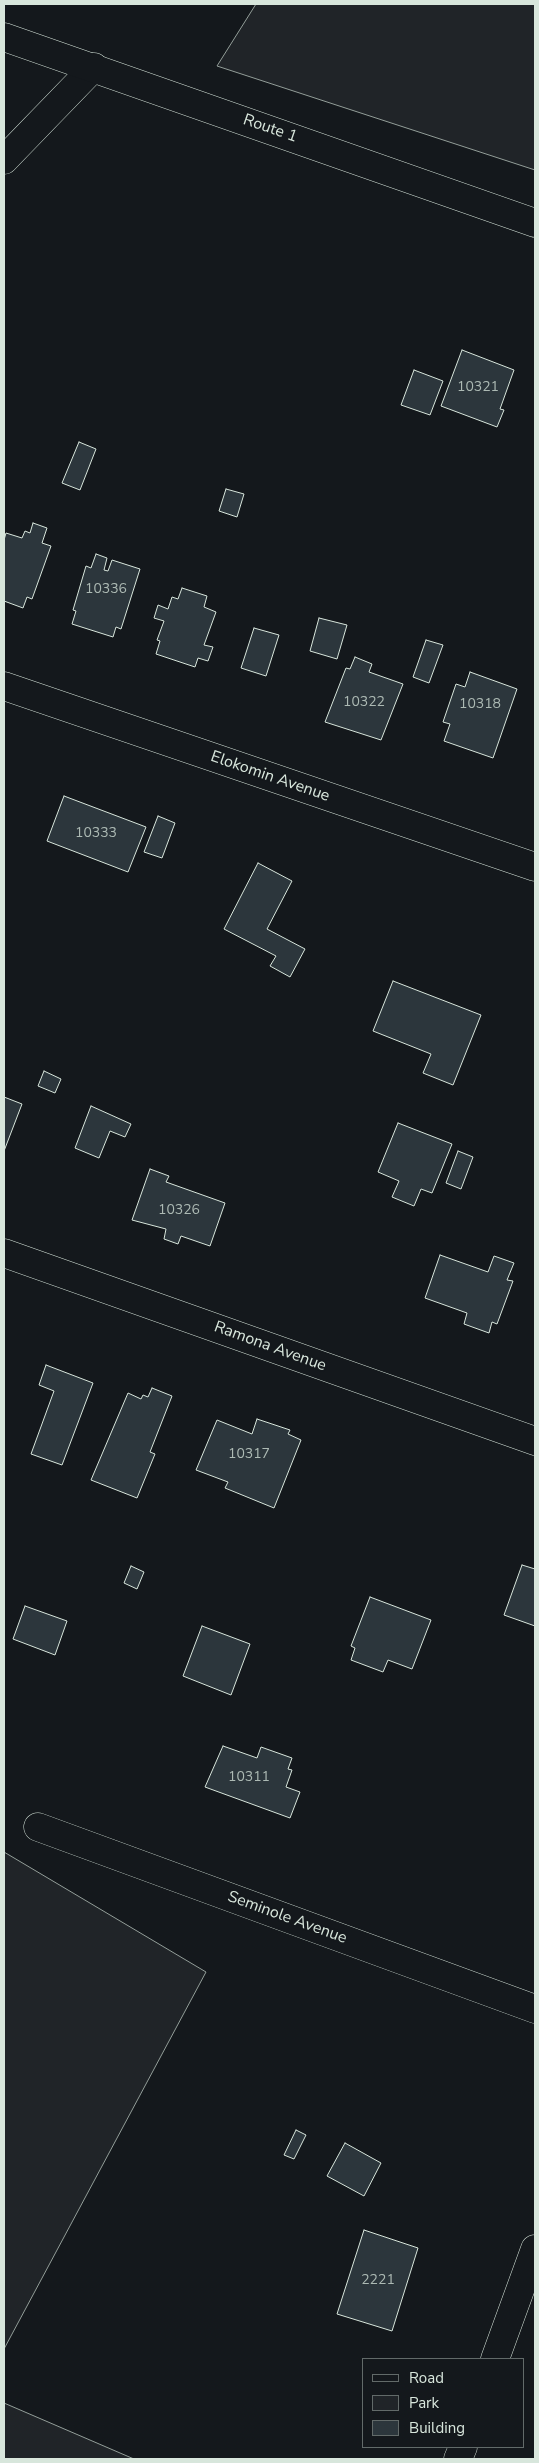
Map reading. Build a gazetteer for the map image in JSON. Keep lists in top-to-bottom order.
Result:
{
  "streets": {
    "street": [
      "Route 1",
      "Elokomin Avenue",
      "Ramona Avenue",
      "Seminole Avenue"
    ]
  },
  "house_numbers": [
    "10321",
    "10336",
    "10322",
    "10318",
    "10333",
    "10326",
    "10317",
    "10311",
    "2221"
  ],
  "legend": ["Road", "Park", "Building"]
}
